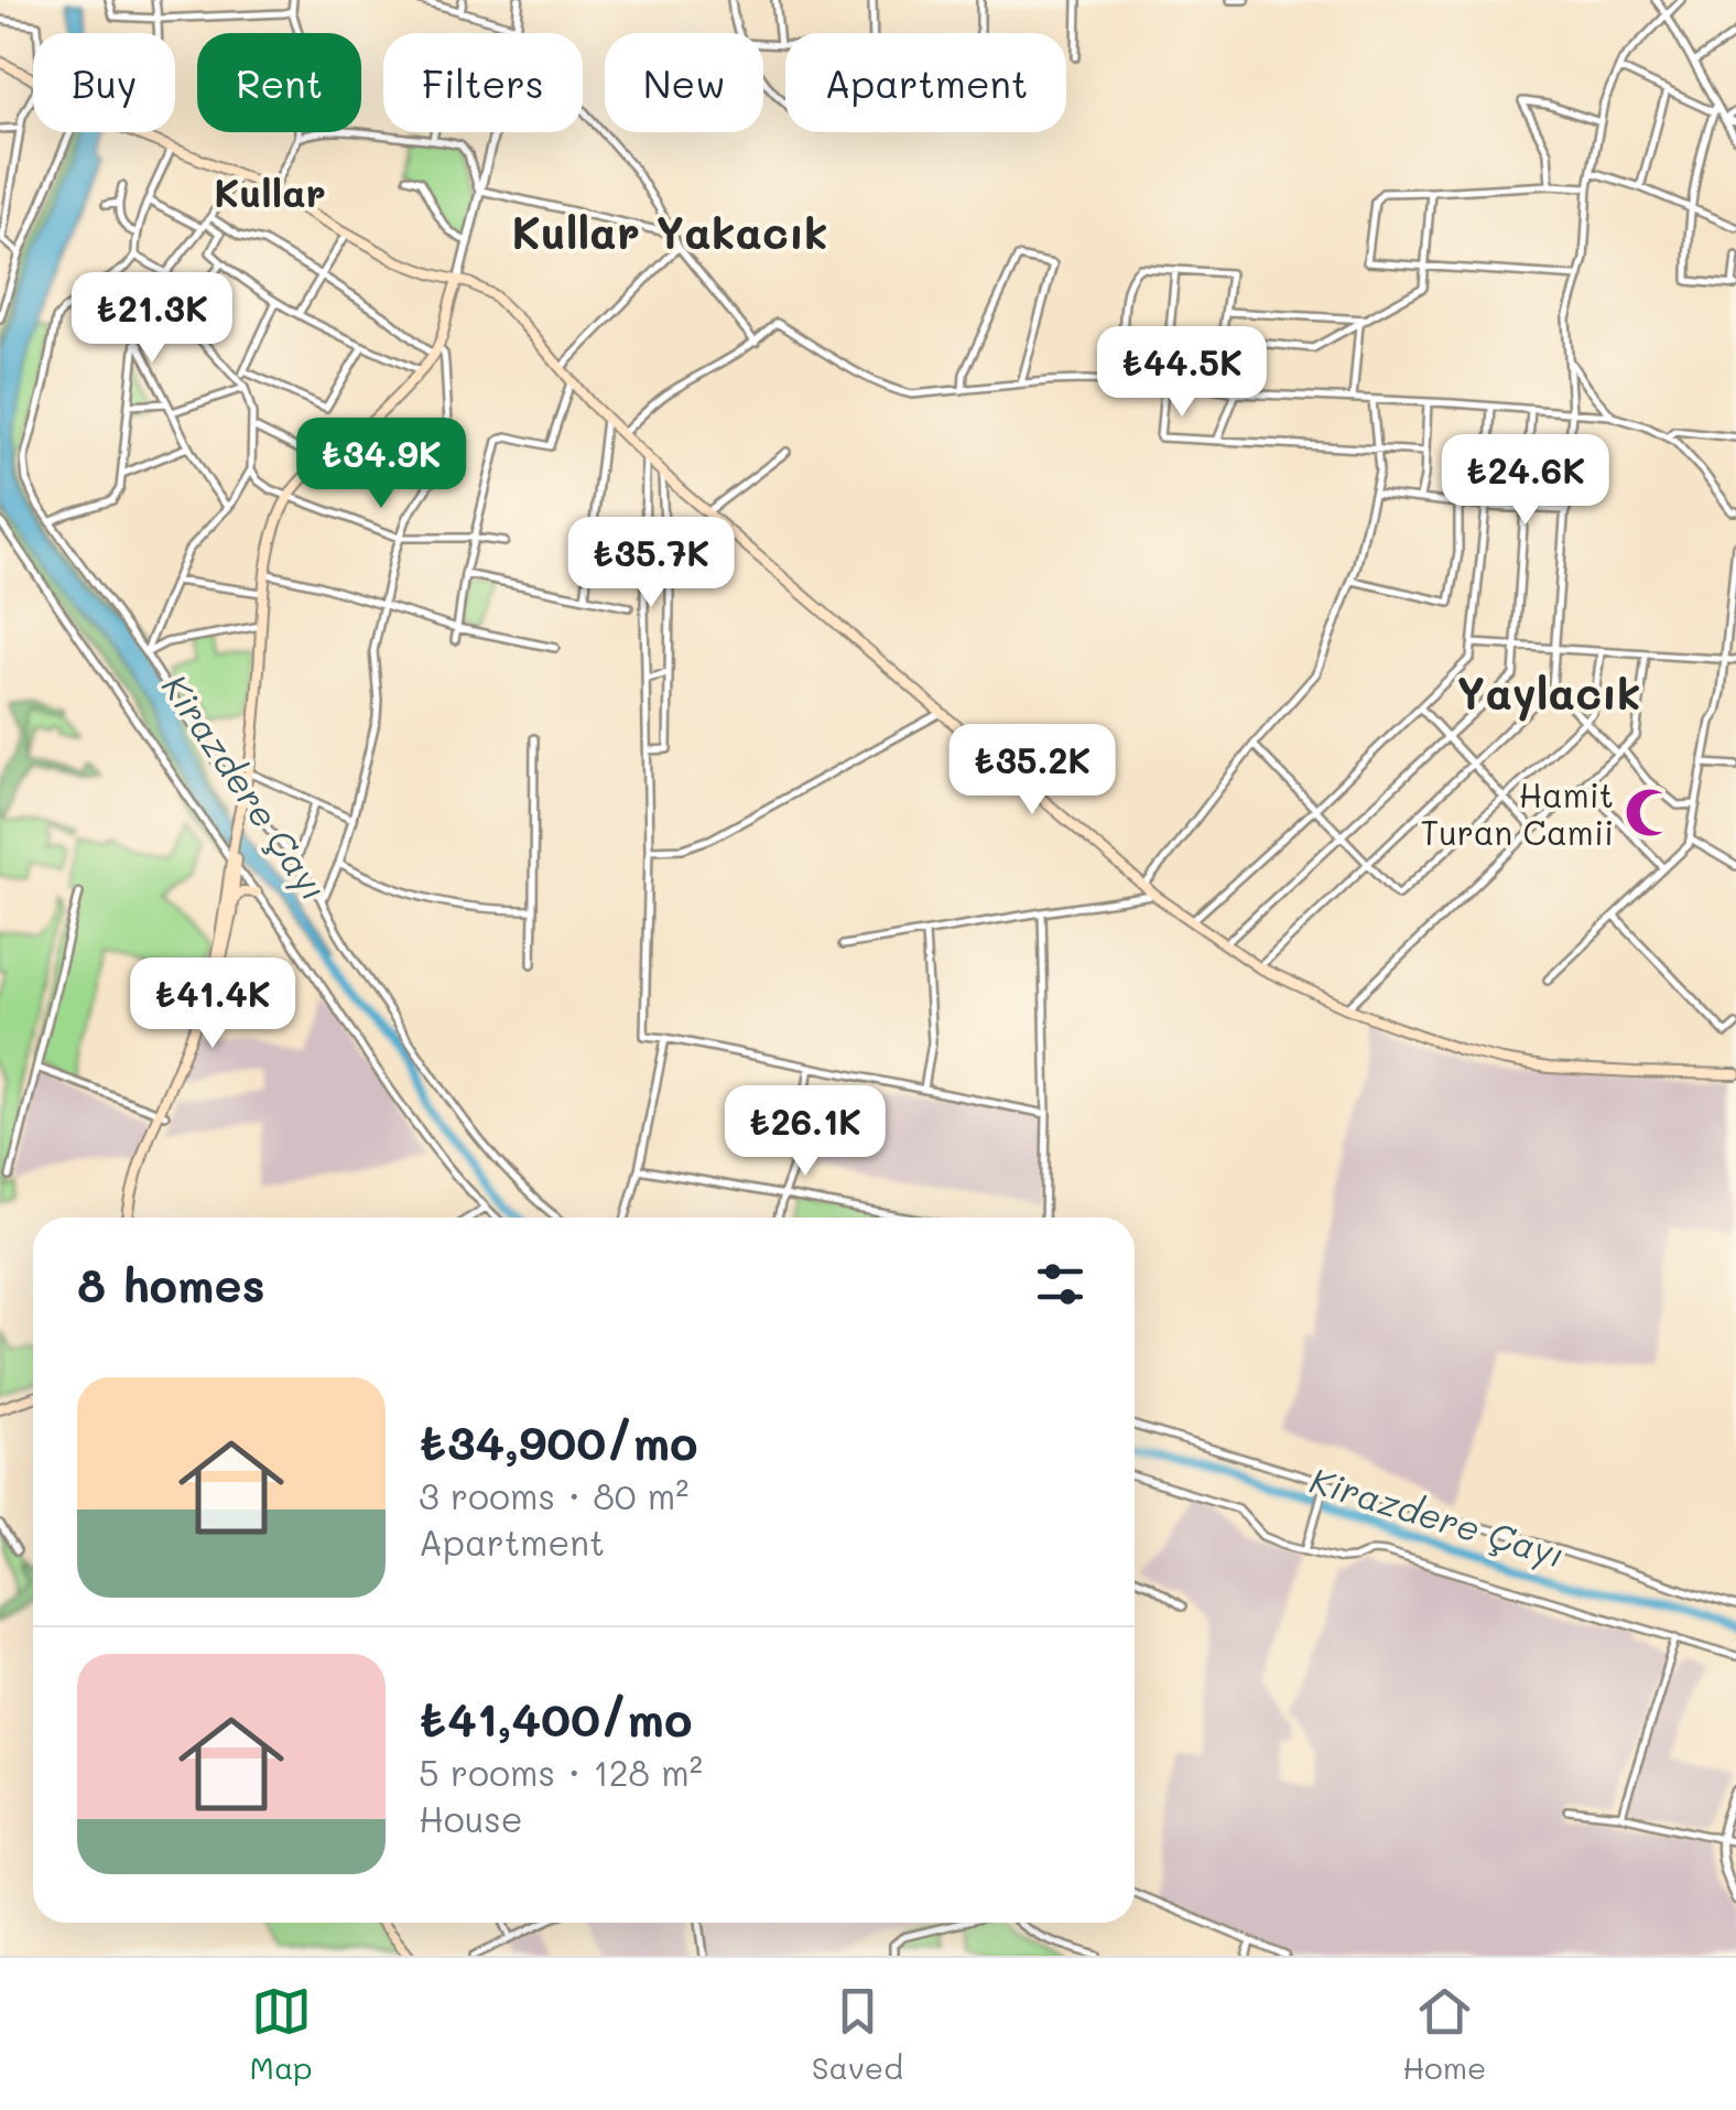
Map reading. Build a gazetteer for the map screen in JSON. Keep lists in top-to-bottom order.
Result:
{
  "districts": ["Kullar", "Kullar Yakacık", "Yaylacık"],
  "water": ["Kirazdere Çayı"],
  "places": {
    "mosque": ["Hamit Turan Camii"]
  },
  "page": {
    "chip": [
      "Buy",
      "Rent",
      "Filters",
      "New",
      "Apartment"
    ],
    "price": [
      "₺21.3K",
      "₺44.5K",
      "₺34.9K",
      "₺24.6K",
      "₺35.7K",
      "₺35.2K",
      "₺41.4K",
      "₺26.1K"
    ],
    "heading": "8 homes",
    "list": [
      {
        "name": "₺34,900/mo",
        "note": "3 rooms · 80 m² · Apartment"
      },
      {
        "name": "₺41,400/mo",
        "note": "5 rooms · 128 m² · House"
      }
    ],
    "tabs": ["Map", "Saved", "Home"]
  }
}
